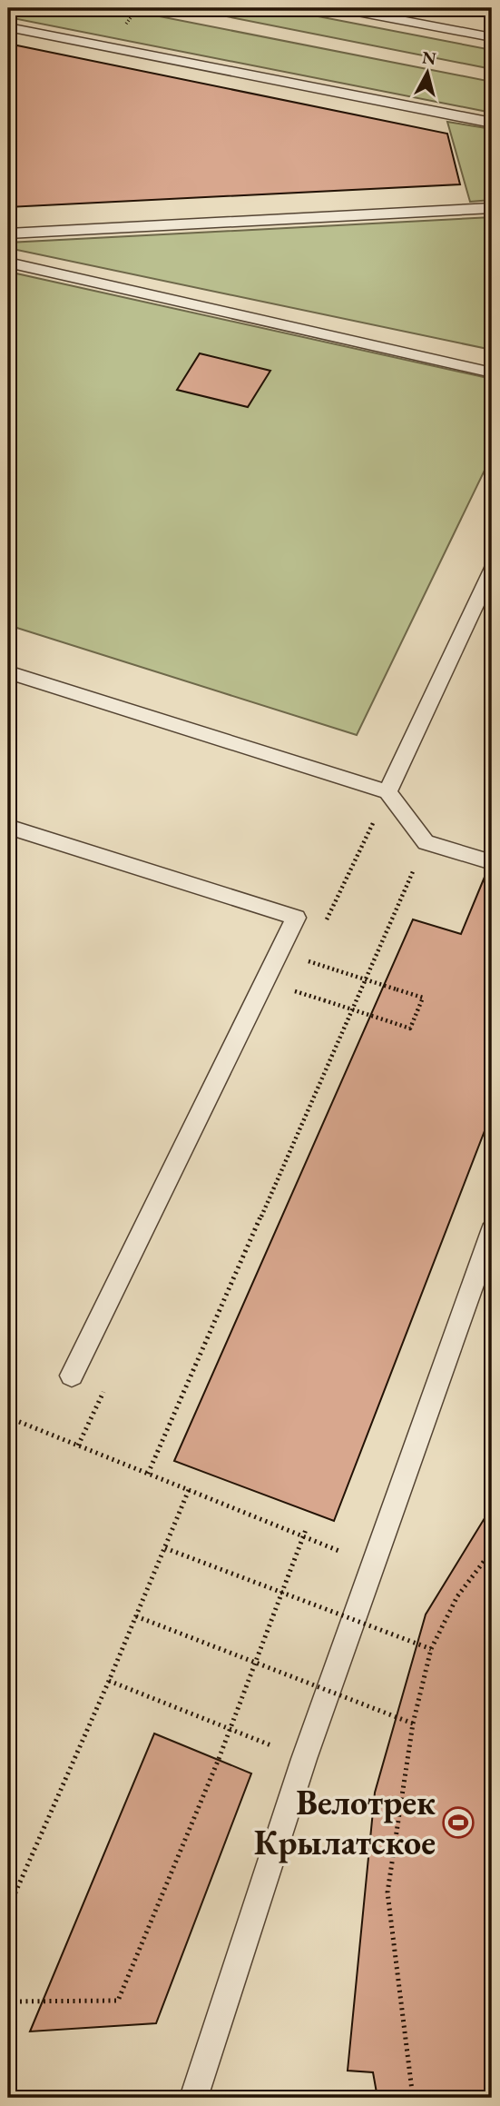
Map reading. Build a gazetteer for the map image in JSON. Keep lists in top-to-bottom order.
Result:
{
  "places": {
    "sports": ["Велотрек Крылатское"]
  },
  "north": "top"
}
